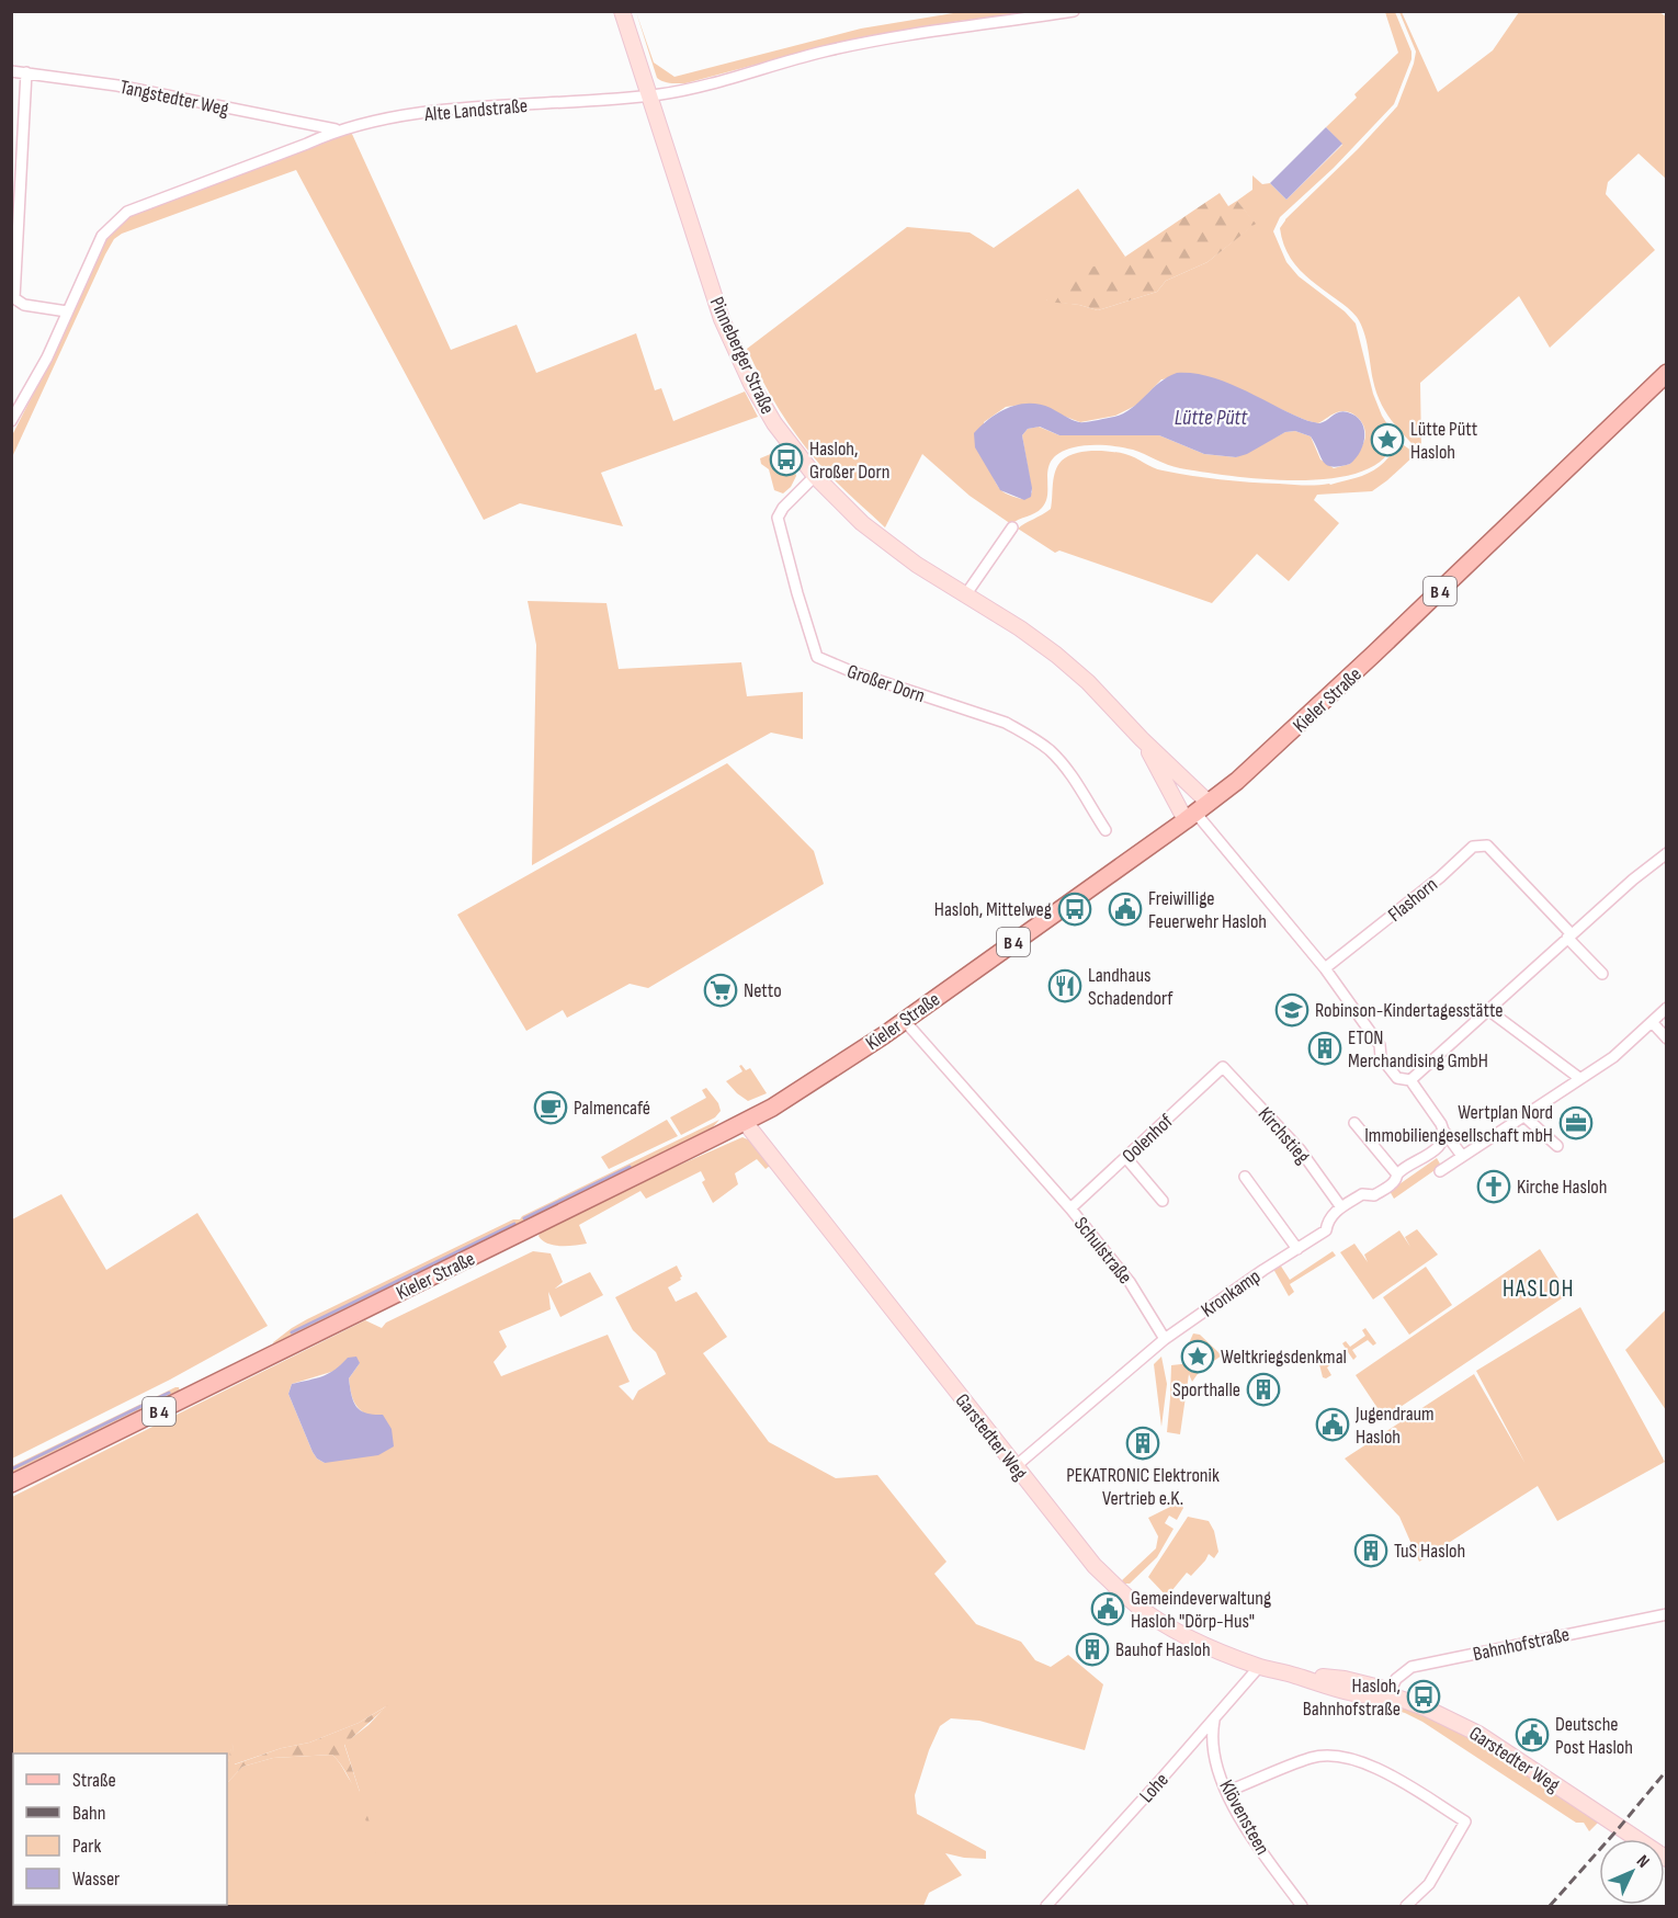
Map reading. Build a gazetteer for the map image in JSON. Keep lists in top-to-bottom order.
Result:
{
  "streets": {
    "main road": [
      "Pinneberger Straße",
      "B 4",
      "Kieler Straße",
      "Garstedter Weg"
    ],
    "street": [
      "Tangstedter Weg",
      "Alte Landstraße",
      "Großer Dorn",
      "Flashorn",
      "Kirchstieg",
      "Oolenhof",
      "Schulstraße",
      "Kronkamp",
      "Bahnhofstraße",
      "Lohe",
      "Klövensteen"
    ]
  },
  "crossings": [
    ["Tangstedter Weg", "Alte Landstraße"],
    ["Alte Landstraße", "Pinneberger Straße"],
    ["Pinneberger Straße", "Großer Dorn"],
    ["Pinneberger Straße", "Kieler Straße"],
    ["Kieler Straße", "Schulstraße"],
    ["Kieler Straße", "Garstedter Weg"],
    ["Kirchstieg", "Oolenhof"],
    ["Kirchstieg", "Kronkamp"],
    ["Oolenhof", "Schulstraße"],
    ["Schulstraße", "Kronkamp"],
    ["Garstedter Weg", "Bahnhofstraße"],
    ["Garstedter Weg", "Lohe"],
    ["Lohe", "Klövensteen"]
  ],
  "districts": ["HASLOH"],
  "water": ["Lütte Pütt"],
  "places": {
    "place": ["Lütte Pütt Hasloh", "Weltkriegsdenkmal"],
    "bus stop": ["Hasloh, Großer Dorn", "Hasloh, Mittelweg", "Hasloh, Bahnhofstraße"],
    "public building": [
      "Freiwillige Feuerwehr Hasloh",
      "Jugendraum Hasloh",
      "Gemeindeverwaltung Hasloh \"Dörp-Hus\"",
      "Deutsche Post Hasloh"
    ],
    "restaurant": ["Landhaus Schadendorf"],
    "supermarket": ["Netto"],
    "school or university": ["Robinson-Kindertagesstätte"],
    "building": [
      "ETON Merchandising GmbH",
      "Sporthalle",
      "PEKATRONIC Elektronik Vertrieb e.K.",
      "TuS Hasloh",
      "Bauhof Hasloh"
    ],
    "cafe": ["Palmencafé"],
    "office": ["Wertplan Nord Immobiliengesellschaft mbH"],
    "church": ["Kirche Hasloh"]
  },
  "legend": [
    "Straße",
    "Bahn",
    "Park",
    "Wasser"
  ],
  "north": "top right"
}
